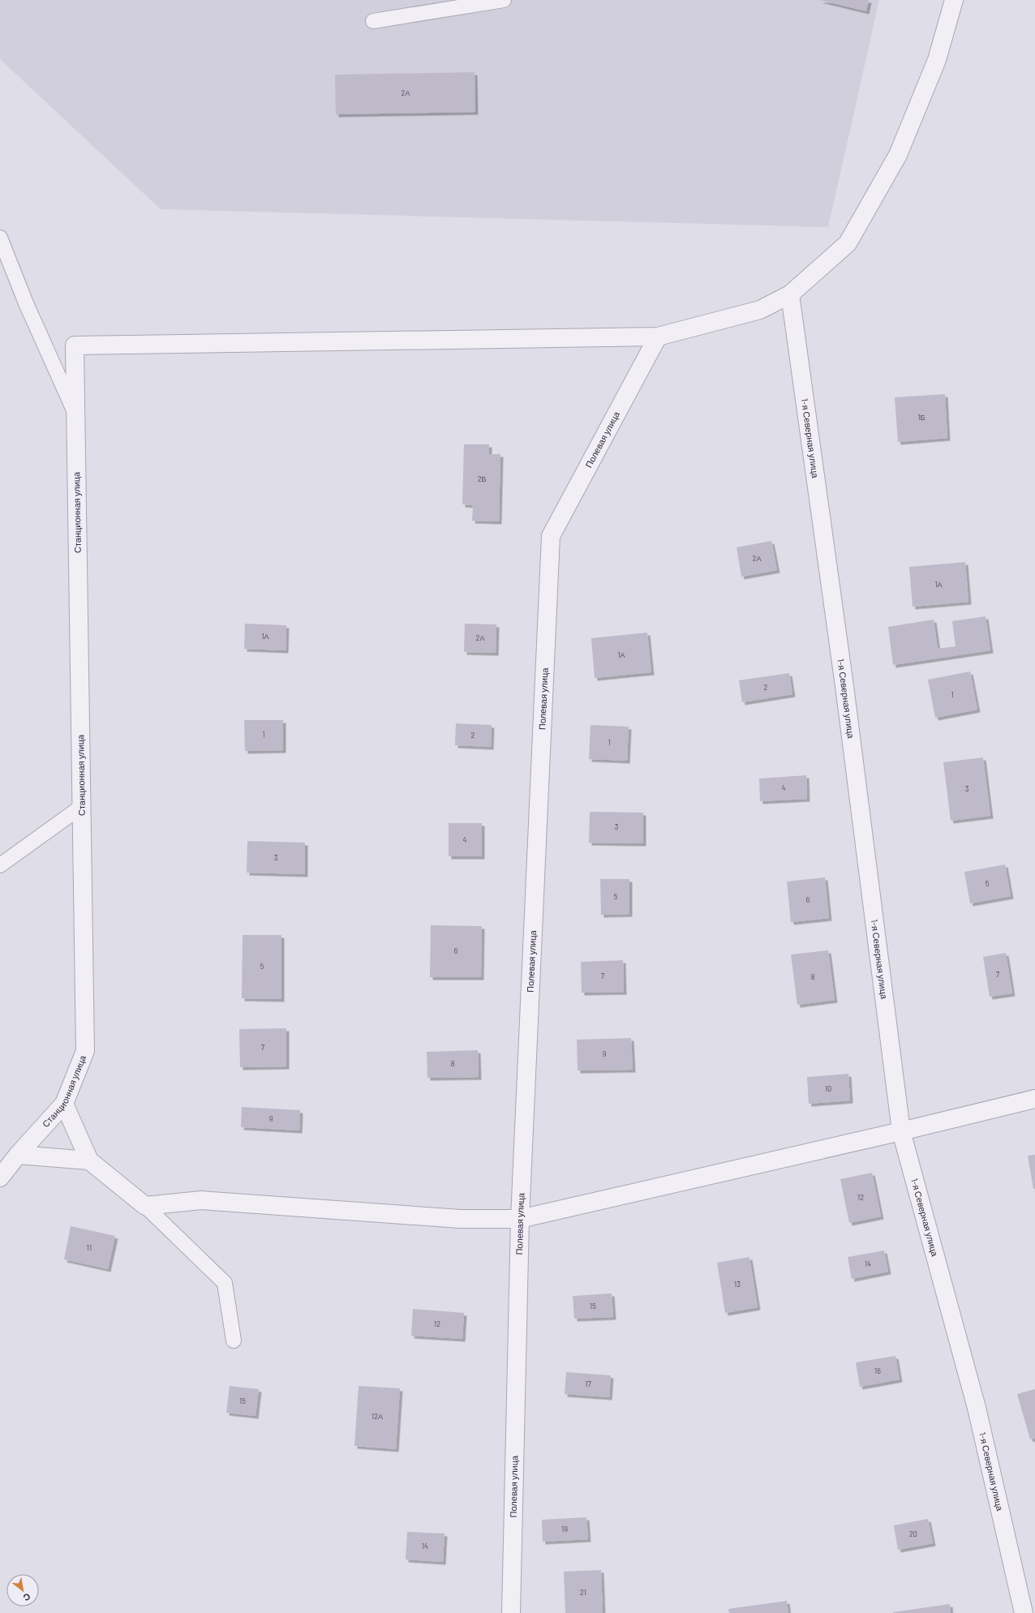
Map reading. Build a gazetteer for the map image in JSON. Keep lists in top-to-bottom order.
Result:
{
  "streets": {
    "street": ["1-я Северная улица", "Полевая улица", "Станционная улица"]
  },
  "crossings": [
    ["Полевая улица", "Станционная улица"]
  ],
  "house_numbers": [
    "2А",
    "1Б",
    "2Б",
    "2А",
    "1А",
    "1А",
    "2А",
    "1А",
    "2",
    "1",
    "1",
    "2",
    "1",
    "4",
    "3",
    "3",
    "4",
    "3",
    "5",
    "5",
    "6",
    "6",
    "5",
    "7",
    "7",
    "8",
    "7",
    "9",
    "8",
    "10",
    "9",
    "12",
    "11",
    "14",
    "13",
    "15",
    "12",
    "16",
    "17",
    "15",
    "12А",
    "19",
    "20",
    "14",
    "21"
  ],
  "north": "bottom right"
}
